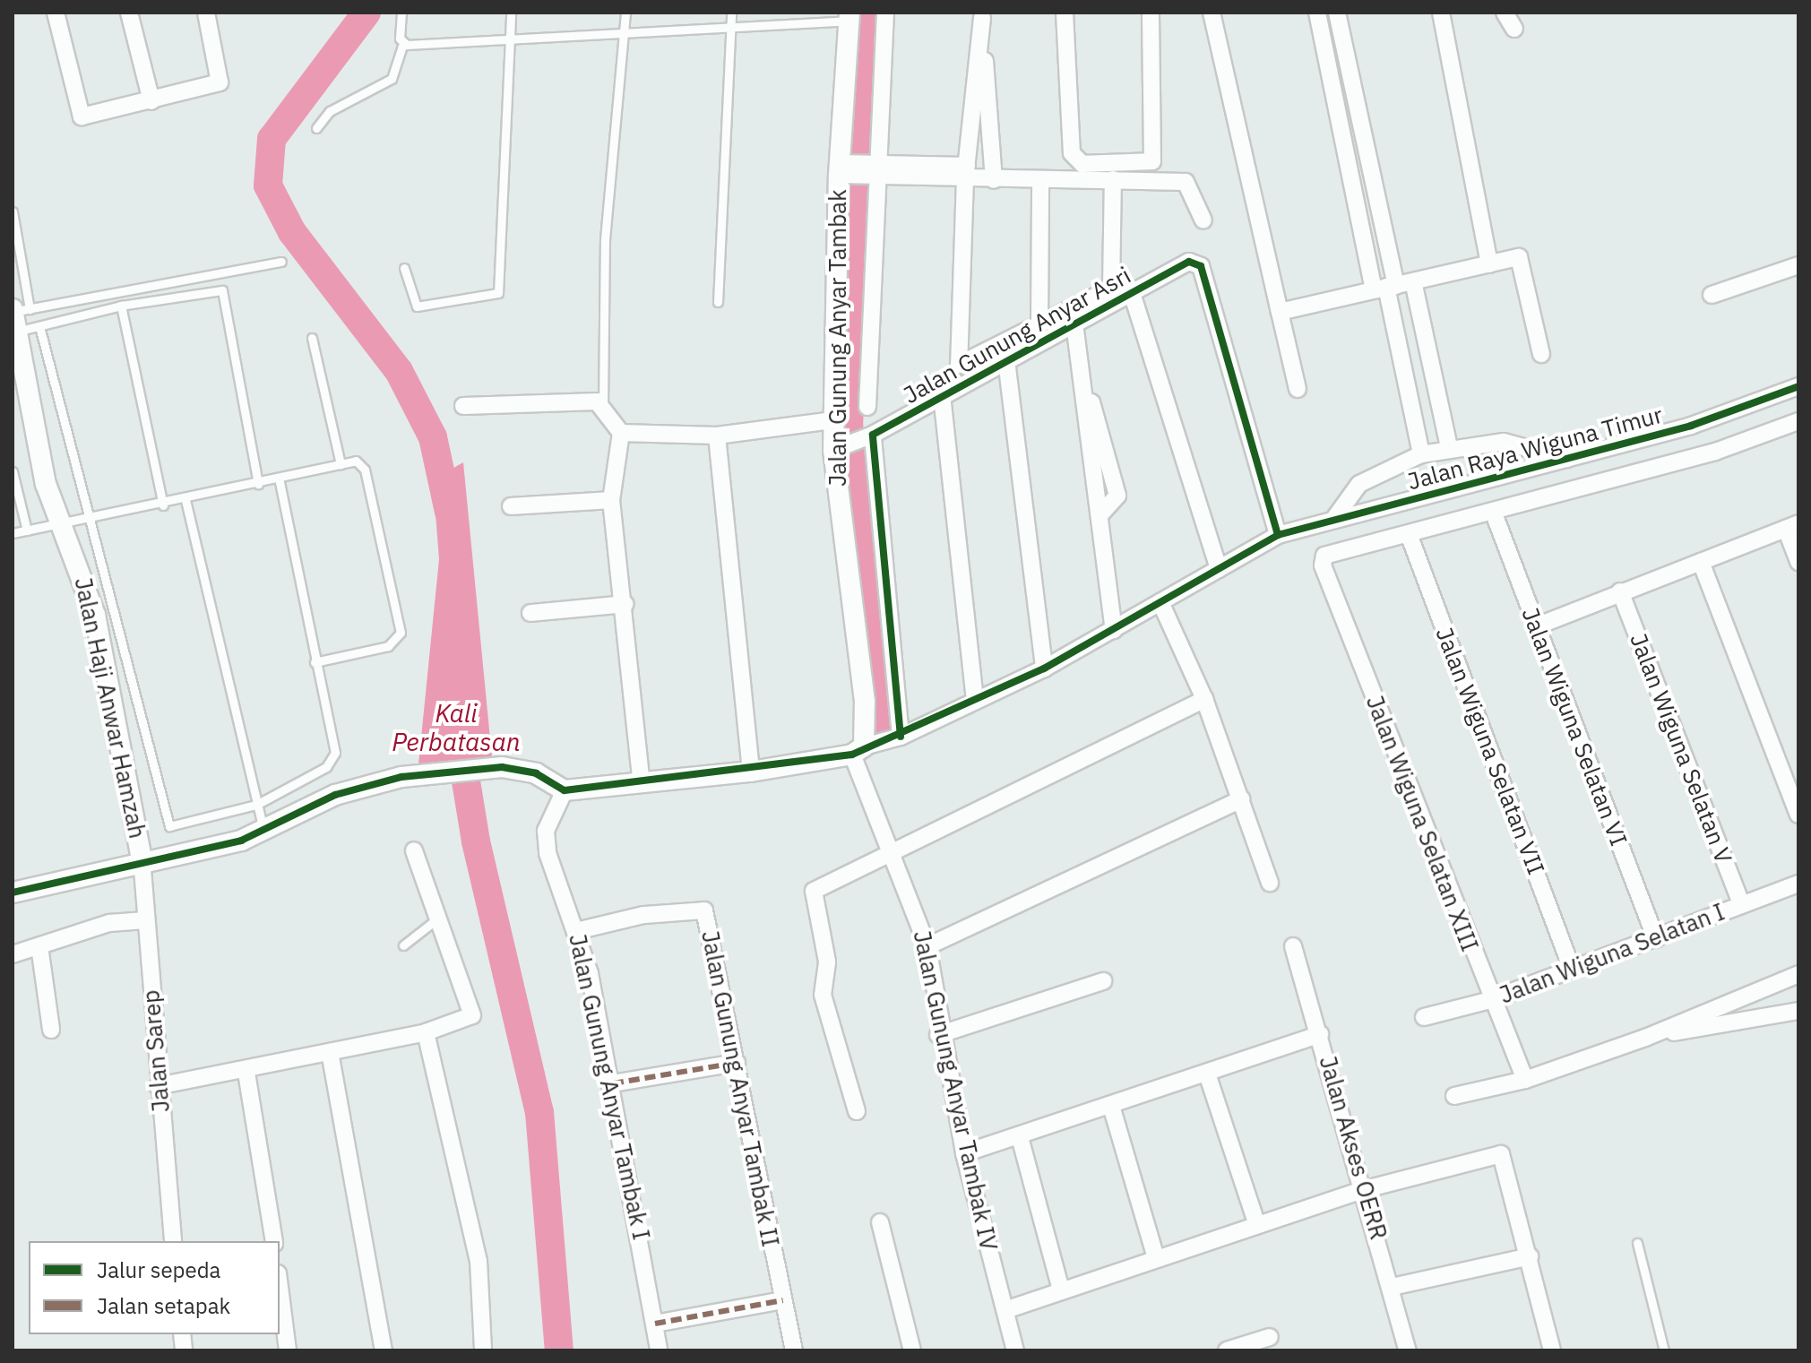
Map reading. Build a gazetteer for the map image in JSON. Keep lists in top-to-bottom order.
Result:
{
  "streets": {
    "street": [
      "Jalan Gunung Anyar Asri",
      "Jalan Gunung Anyar Tambak",
      "Jalan Raya Wiguna Timur",
      "Jalan Haji Anwar Hamzah",
      "Jalan Wiguna Selatan VI",
      "Jalan Wiguna Selatan V",
      "Jalan Wiguna Selatan VII",
      "Jalan Wiguna Selatan XIII",
      "Jalan Wiguna Selatan I",
      "Jalan Sarep",
      "Jalan Gunung Anyar Tambak I",
      "Jalan Gunung Anyar Tambak II",
      "Jalan Gunung Anyar Tambak IV",
      "Jalan Akses OERR"
    ]
  },
  "crossings": [
    ["Jalan Gunung Anyar Asri", "Jalan Gunung Anyar Tambak"],
    ["Jalan Gunung Anyar Asri", "Jalan Raya Wiguna Timur"],
    ["Jalan Gunung Anyar Tambak", "Jalan Raya Wiguna Timur"],
    ["Jalan Gunung Anyar Tambak", "Jalan Gunung Anyar Tambak IV"],
    ["Jalan Raya Wiguna Timur", "Jalan Gunung Anyar Tambak IV"],
    ["Jalan Haji Anwar Hamzah", "Jalan Sarep"],
    ["Jalan Wiguna Selatan VI", "Jalan Wiguna Selatan I"],
    ["Jalan Wiguna Selatan V", "Jalan Wiguna Selatan I"],
    ["Jalan Wiguna Selatan VII", "Jalan Wiguna Selatan XIII"],
    ["Jalan Wiguna Selatan VII", "Jalan Wiguna Selatan I"],
    ["Jalan Wiguna Selatan XIII", "Jalan Wiguna Selatan I"],
    ["Jalan Gunung Anyar Tambak I", "Jalan Gunung Anyar Tambak II"]
  ],
  "water": ["Kali Perbatasan"],
  "legend": ["Jalur sepeda", "Jalan setapak"]
}
